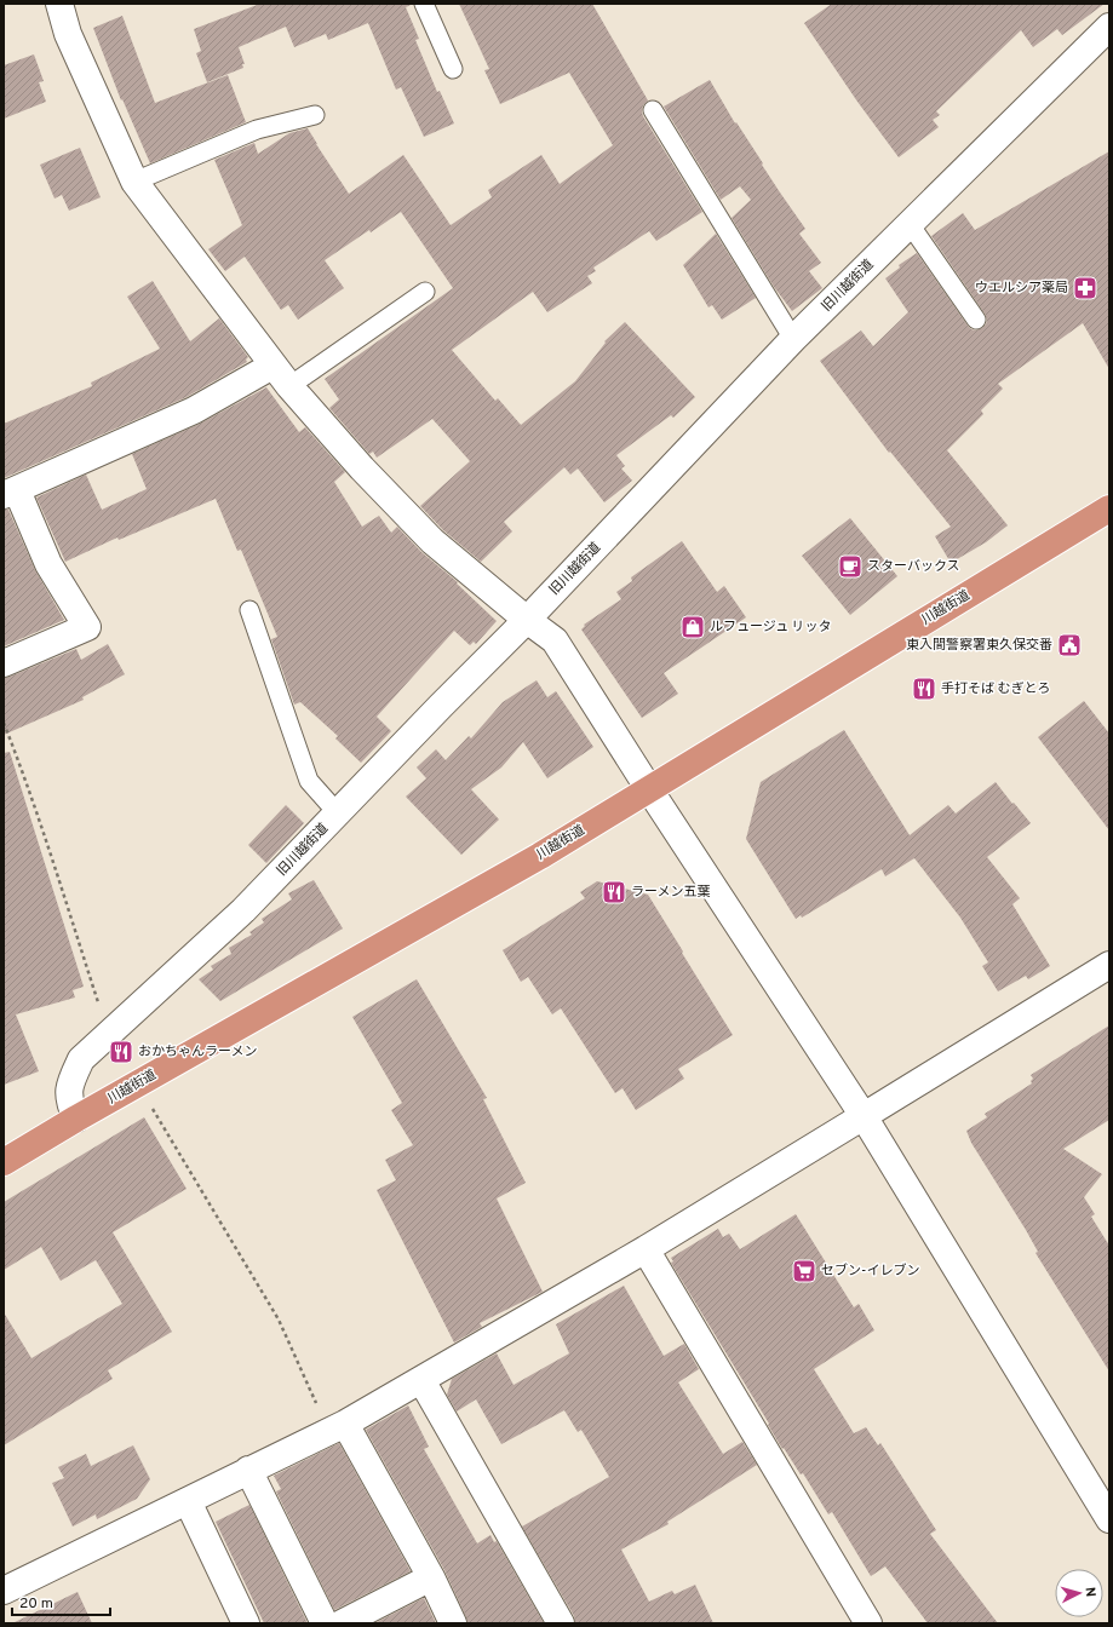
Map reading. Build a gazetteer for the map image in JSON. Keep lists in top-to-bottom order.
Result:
{
  "streets": {
    "highway": ["川越街道"],
    "street": ["旧川越街道"]
  },
  "crossings": [
    ["旧川越街道", "川越街道"]
  ],
  "places": {
    "pharmacy": ["ウエルシア薬局"],
    "cafe": ["スターバックス"],
    "shop": ["ルフュージュ リッタ"],
    "public building": ["東入間警察署東久保交番"],
    "restaurant": ["手打そば むぎとろ", "ラーメン五葉", "おかちゃんラーメン"],
    "supermarket": ["セブン-イレブン"]
  },
  "scale_bar": "20 m",
  "north": "right"
}
